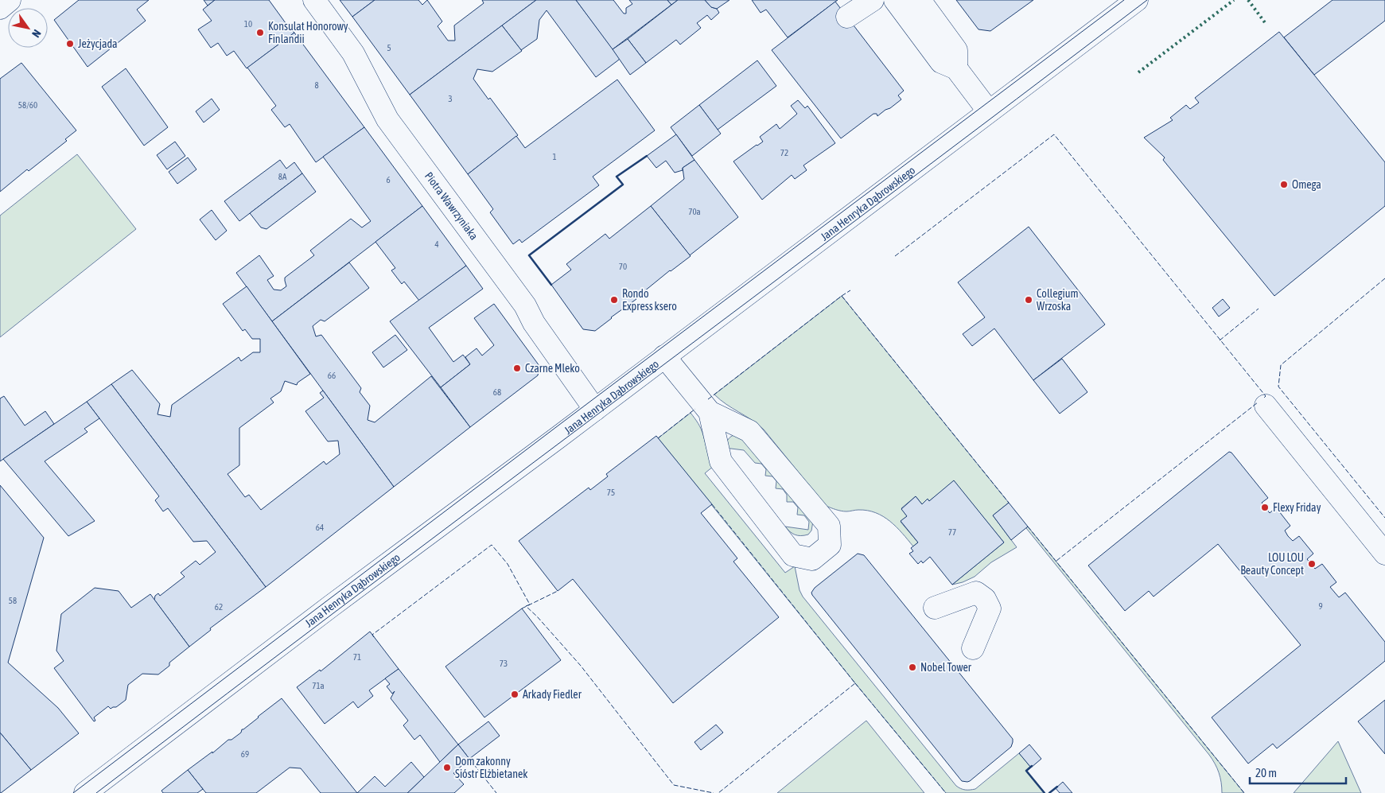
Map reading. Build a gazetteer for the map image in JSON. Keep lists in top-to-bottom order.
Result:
{
  "streets": {
    "street": ["Jana Henryka Dąbrowskiego", "Piotra Wawrzyniaka"]
  },
  "crossings": [
    ["Jana Henryka Dąbrowskiego", "Piotra Wawrzyniaka"]
  ],
  "places": [
    "Konsulat Honorowy Finlandii",
    "Jeżycjada",
    "Omega",
    "Rondo Express ksero",
    "Collegium Wrzoska",
    "Czarne Mleko",
    "Flexy Friday",
    "LOU LOU Beauty Concept",
    "Nobel Tower",
    "Arkady Fiedler",
    "Dom zakonny Sióstr Elżbietanek"
  ],
  "house_numbers": [
    "10",
    "5",
    "8",
    "3",
    "58/60",
    "72",
    "1",
    "8A",
    "6",
    "70a",
    "4",
    "70",
    "66",
    "68",
    "75",
    "64",
    "77",
    "58",
    "9",
    "62",
    "71",
    "73",
    "71a",
    "69"
  ],
  "scale_bar": "20 m",
  "north": "bottom right"
}
